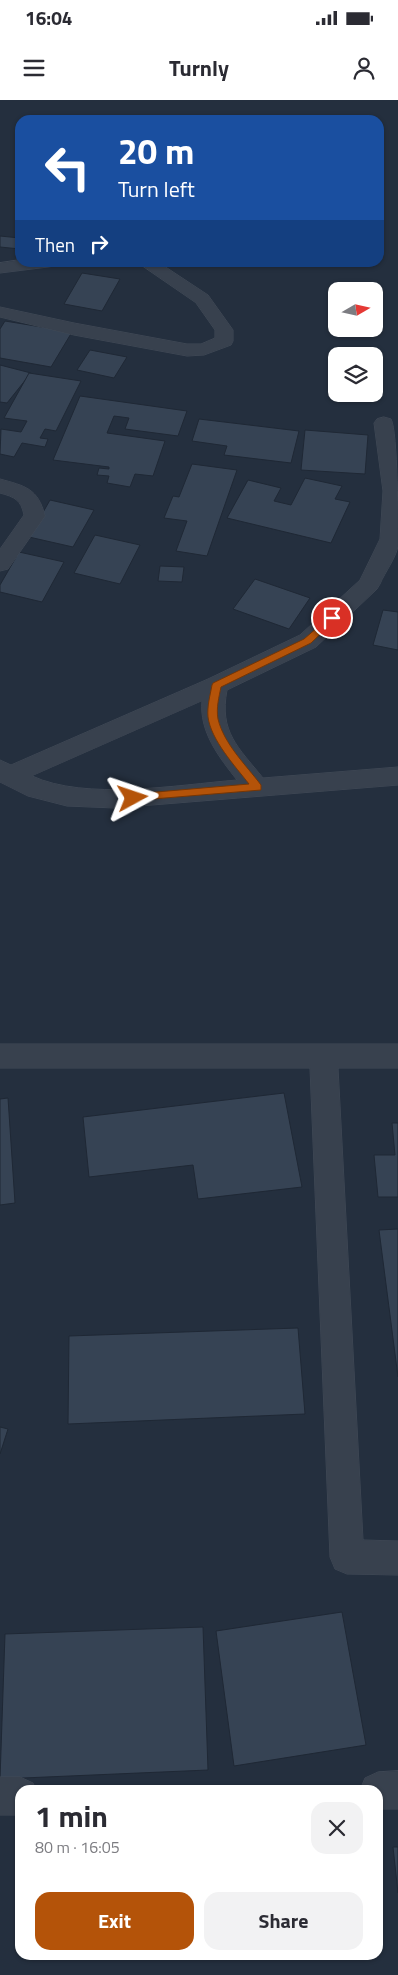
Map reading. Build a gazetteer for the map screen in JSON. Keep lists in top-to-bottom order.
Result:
{
  "north": "right",
  "page": {
    "status": "16:04",
    "header": "Turnly",
    "turn": ["20 m", "Turn left"],
    "then": "Then",
    "heading": ["1 min", "80 m · 16:05"],
    "buttons": ["Exit", "Share"]
  }
}
